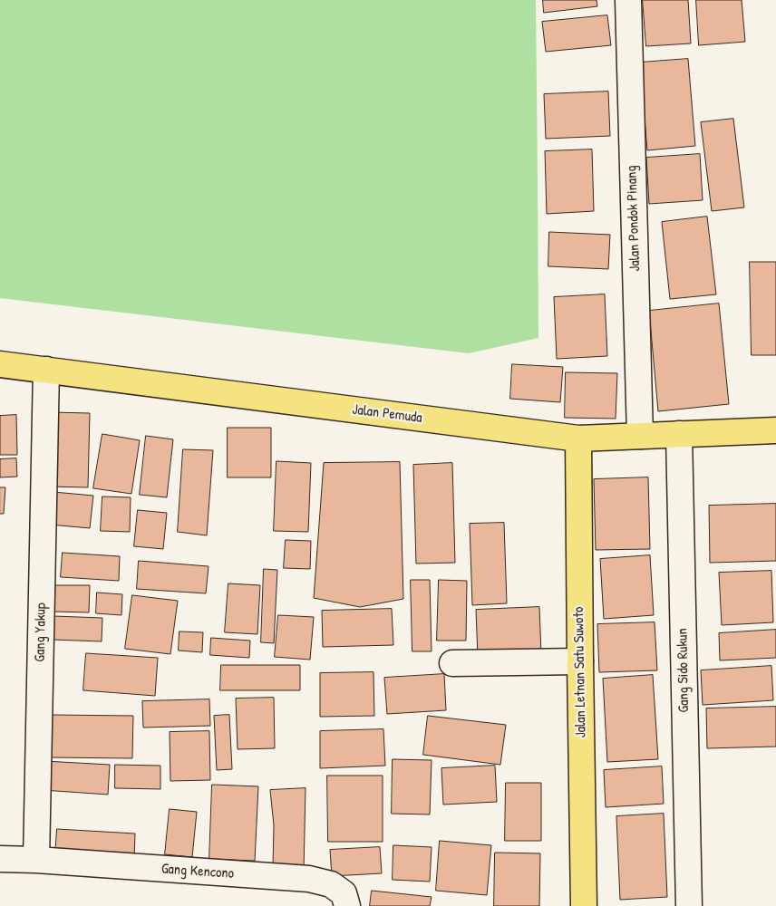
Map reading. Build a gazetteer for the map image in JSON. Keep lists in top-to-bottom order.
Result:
{
  "streets": {
    "main road": ["Jalan Pemuda", "Jalan Letnan Satu Suwoto"],
    "street": [
      "Jalan Pondok Pinang",
      "Gang Yakup",
      "Gang Sido Rukun",
      "Gang Kencono"
    ]
  },
  "crossings": [
    ["Jalan Pondok Pinang", "Jalan Pemuda"],
    ["Jalan Pemuda", "Gang Yakup"],
    ["Jalan Pemuda", "Gang Sido Rukun"],
    ["Jalan Pemuda", "Jalan Letnan Satu Suwoto"],
    ["Gang Yakup", "Gang Kencono"]
  ]
}
